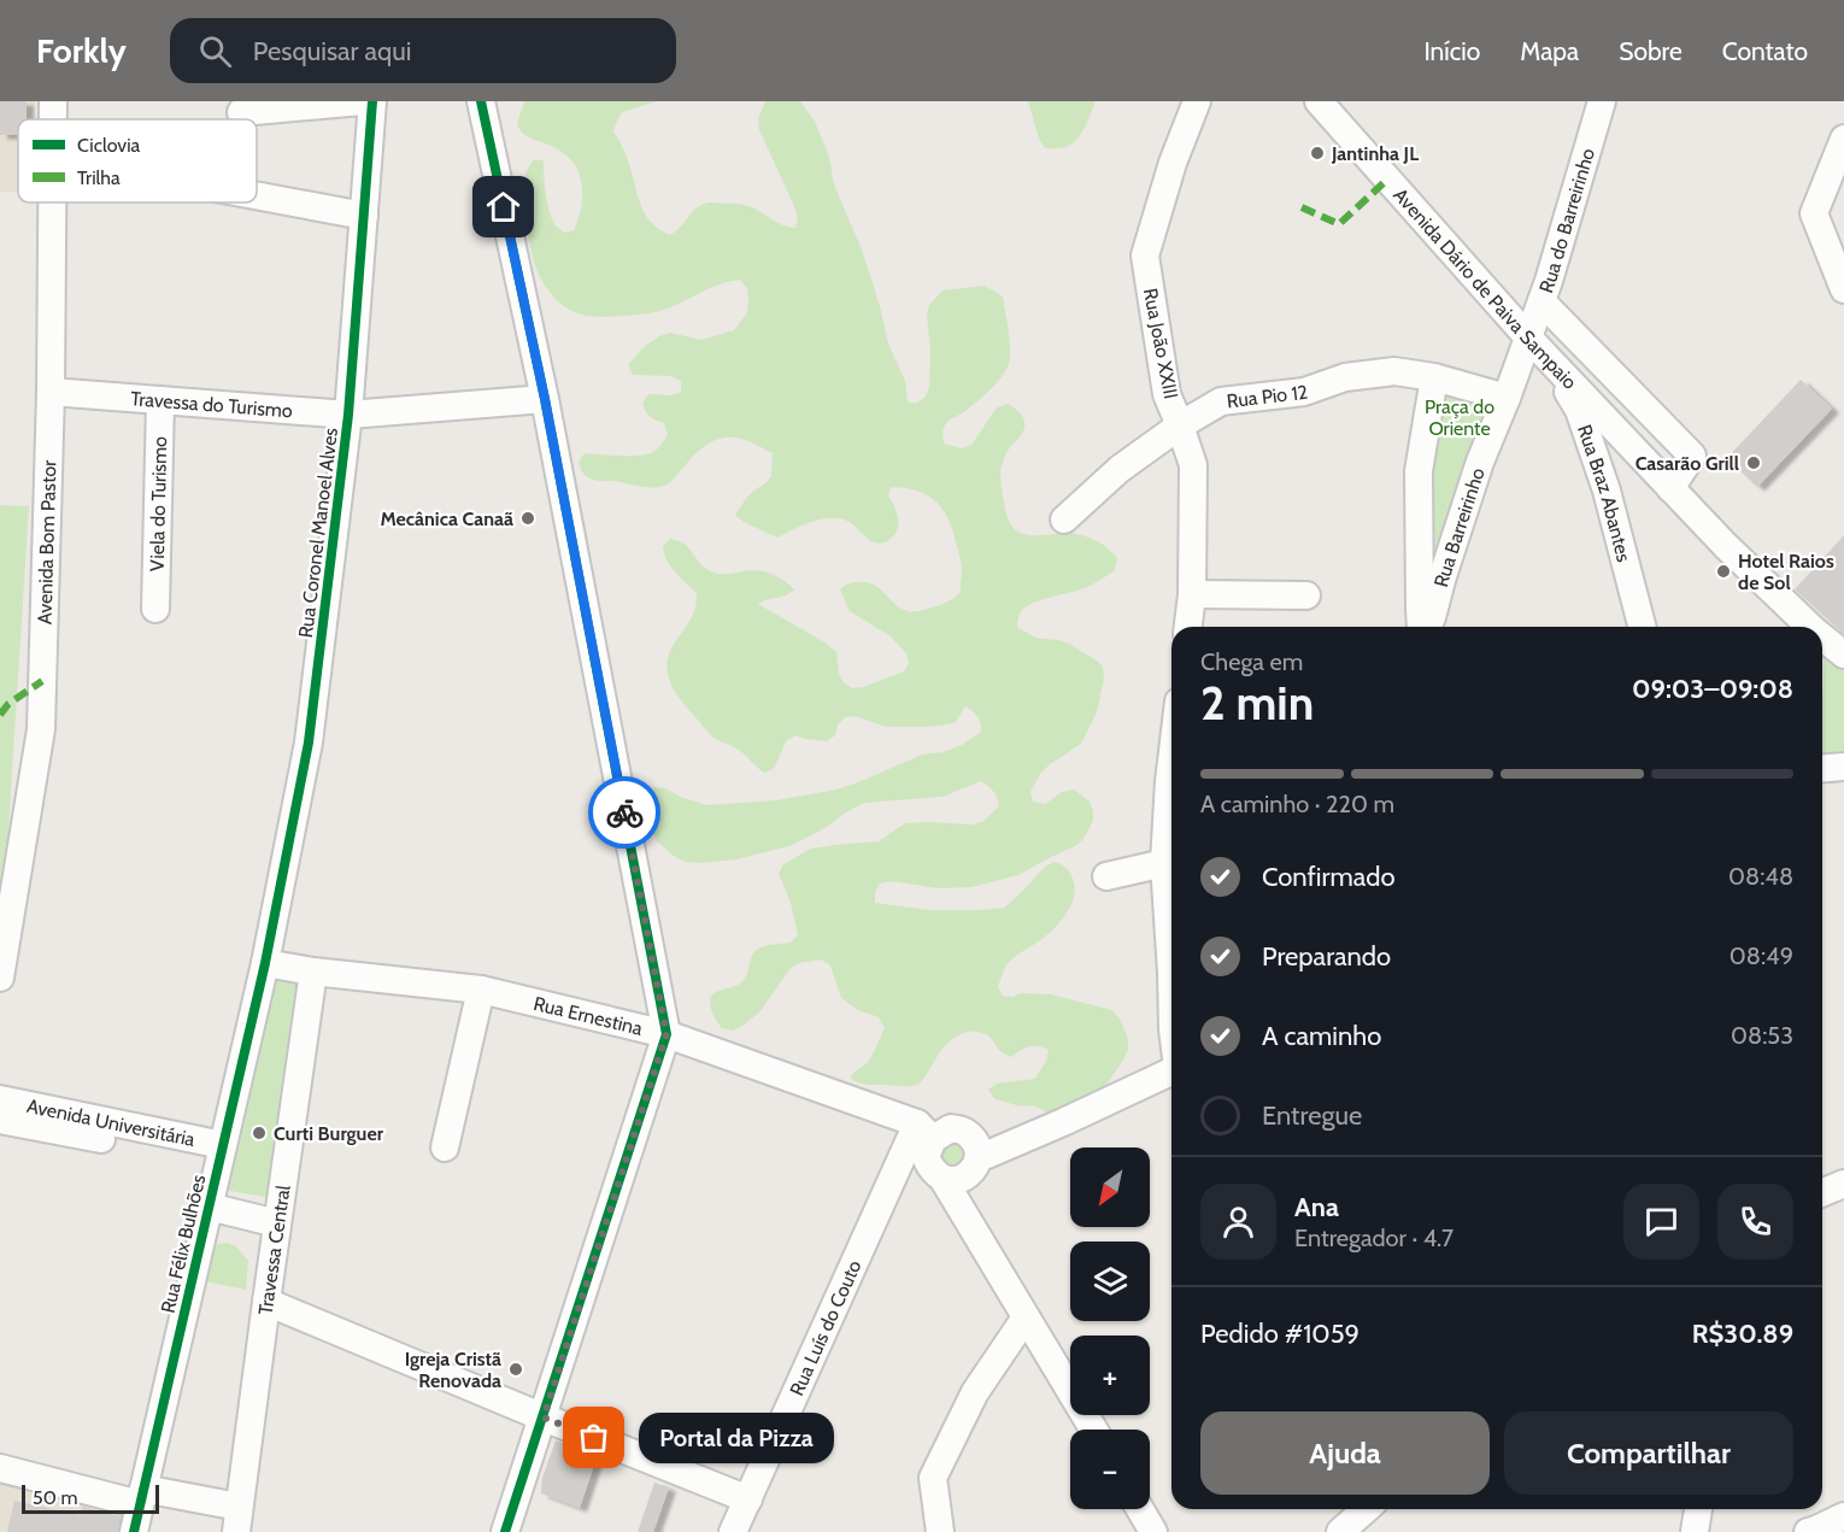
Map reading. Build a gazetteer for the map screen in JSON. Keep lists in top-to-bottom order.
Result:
{
  "streets": {
    "street": [
      "Rua do Barreirinho",
      "Avenida Dário de Paiva Sampaio",
      "Rua João XXIII",
      "Rua Pio 12",
      "Travessa do Turismo",
      "Rua Braz Abantes",
      "Viela do Turismo",
      "Rua Barreirinho",
      "Rua Coronel Manoel Alves",
      "Avenida Bom Pastor",
      "Rua Ernestina",
      "Avenida Universitária",
      "Rua Félix Bulhões",
      "Travessa Central",
      "Rua Luís do Couto"
    ]
  },
  "crossings": [
    ["Rua do Barreirinho", "Avenida Dário de Paiva Sampaio"],
    ["Rua do Barreirinho", "Rua Barreirinho"],
    ["Avenida Dário de Paiva Sampaio", "Rua Braz Abantes"],
    ["Avenida Dário de Paiva Sampaio", "Rua Barreirinho"],
    ["Rua João XXIII", "Rua Pio 12"],
    ["Rua Pio 12", "Rua Barreirinho"],
    ["Travessa do Turismo", "Viela do Turismo"],
    ["Travessa do Turismo", "Rua Coronel Manoel Alves"],
    ["Travessa do Turismo", "Avenida Bom Pastor"],
    ["Rua Coronel Manoel Alves", "Rua Ernestina"],
    ["Rua Coronel Manoel Alves", "Rua Félix Bulhões"],
    ["Rua Ernestina", "Rua Félix Bulhões"],
    ["Rua Ernestina", "Travessa Central"],
    ["Rua Ernestina", "Rua Luís do Couto"],
    ["Avenida Universitária", "Rua Félix Bulhões"]
  ],
  "parks": ["Praça do Oriente"],
  "places": [
    "Jantinha JL",
    "Casarão Grill",
    "Mecânica Canaã",
    "Hotel Raios de Sol",
    "Curti Burguer",
    "Igreja Cristã Renovada",
    "Portal da Pizza"
  ],
  "legend": ["Ciclovia", "Trilha"],
  "scale_bar": "50 m",
  "north": "bottom left",
  "page": {
    "header": "Forkly",
    "search": "Pesquisar aqui",
    "nav": [
      "Início",
      "Mapa",
      "Sobre",
      "Contato"
    ],
    "heading": ["2 min", "Chega em", "09:03–09:08"],
    "panel": [
      "Ana",
      "Entregador · 4.7",
      "Pedido #1059",
      "R$30.89"
    ],
    "bar": "A caminho · 220 m",
    "list": [
      ["Confirmado", "08:48"],
      ["Preparando", "08:49"],
      ["A caminho", "08:53"],
      "Entregue"
    ],
    "map_buttons": ["+", "−"],
    "buttons": ["Ajuda", "Compartilhar"],
    "bubble": "Portal da Pizza",
    "scale": "50 m"
  }
}
